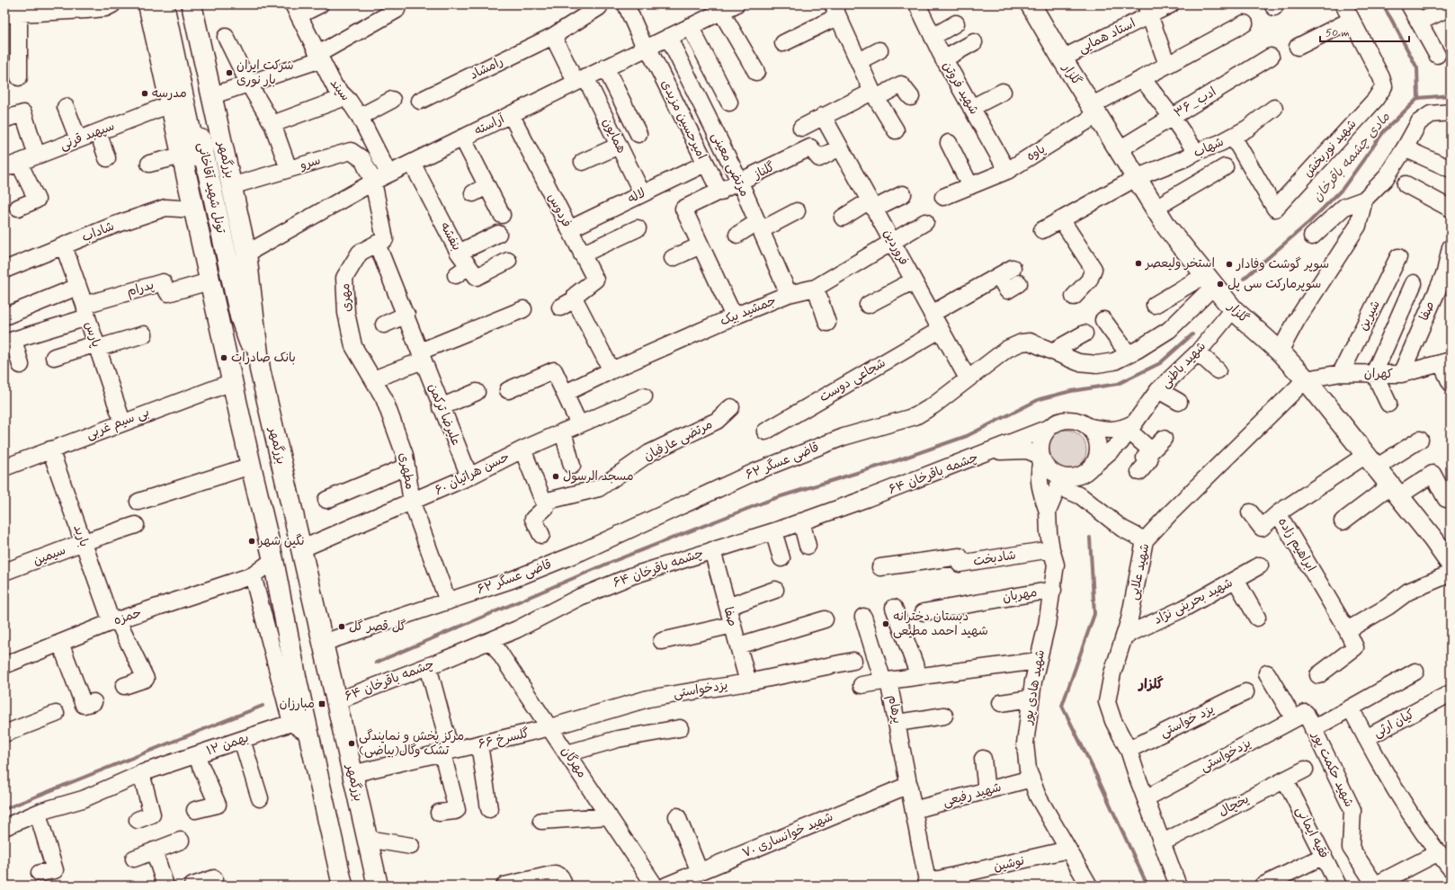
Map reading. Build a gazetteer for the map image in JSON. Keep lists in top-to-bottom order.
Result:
{
  "streets": {
    "main road": ["گلزار", "بزرگمهر", "تونل شهید آقاخانی"],
    "street": [
      "استاد همایی",
      "رامشاد",
      "شهید فروتن",
      "سپند",
      "۳۶_ادب",
      "امیرحسین مزیدی",
      "آراسته",
      "سپهبد قرنی",
      "همایون",
      "شهاب",
      "شهید نوربخش",
      "پاوه",
      "سرو",
      "مرتضی معینی",
      "گلناز",
      "لاله",
      "فردوس",
      "شاداب",
      "بنفشه",
      "فروردین",
      "پدرام",
      "مهری",
      "جمشید بیک",
      "صفا",
      "شیرین",
      "پارس",
      "شهید باطنی",
      "کهران",
      "شجاعی دوست",
      "علیرضا ترکمن",
      "بی سیم غربی",
      "مرتضی عارفیان",
      "قاضی عسگر ۶۲",
      "مطهری",
      "حسن هراتیان ۶۰",
      "چشمه باقرخان ۶۴",
      "باربد",
      "ابراهیم زاده",
      "سیمین",
      "شادبخت",
      "شهید علایی",
      "مهربان",
      "شهید بحرینی نژاد",
      "حمزه",
      "شهید هادی پور",
      "یزدخواستی",
      "پرهام",
      "یزد خواستی",
      "کیان ارثی",
      "گلسرخ ۶۶",
      "۱۲ بهمن",
      "مهرگان",
      "شهید حکمت پور",
      "شهید رفیعی",
      "یخچال",
      "فقیه ایمانی",
      "شهید خوانساری ۷۰",
      "نوشین"
    ]
  },
  "crossings": [
    ["استاد همایی", "گلزار"],
    ["گلزار", "۳۶_ادب"],
    ["گلزار", "شهاب"],
    ["گلزار", "پاوه"],
    ["گلزار", "شهید باطنی"],
    ["گلزار", "کهران"],
    ["گلزار", "قاضی عسگر ۶۲"],
    ["گلزار", "ابراهیم زاده"],
    ["گلزار", "شهید علایی"],
    ["شهید فروتن", "پاوه"],
    ["سپند", "آراسته"],
    ["امیرحسین مزیدی", "آراسته"],
    ["امیرحسین مزیدی", "گلناز"],
    ["امیرحسین مزیدی", "لاله"],
    ["آراسته", "همایون"],
    ["آراسته", "بزرگمهر"],
    ["آراسته", "سرو"],
    ["آراسته", "مرتضی معینی"],
    ["آراسته", "فردوس"],
    ["آراسته", "بنفشه"],
    ["همایون", "لاله"],
    ["شهاب", "شهید نوربخش"],
    ["بزرگمهر", "سرو"],
    ["بزرگمهر", "تونل شهید آقاخانی"],
    ["بزرگمهر", "قاضی عسگر ۶۲"],
    ["بزرگمهر", "حسن هراتیان ۶۰"],
    ["بزرگمهر", "چشمه باقرخان ۶۴"],
    ["بزرگمهر", "گلسرخ ۶۶"],
    ["مرتضی معینی", "گلناز"],
    ["مرتضی معینی", "جمشید بیک"],
    ["گلناز", "فروردین"],
    ["لاله", "فردوس"],
    ["شاداب", "پارس"],
    ["فروردین", "جمشید بیک"],
    ["فروردین", "شجاعی دوست"],
    ["فروردین", "قاضی عسگر ۶۲"],
    ["پدرام", "پارس"],
    ["مهری", "علیرضا ترکمن"],
    ["مهری", "مطهری"],
    ["صفا", "کهران"],
    ["صفا", "چشمه باقرخان ۶۴"],
    ["صفا", "یزدخواستی"],
    ["شیرین", "کهران"],
    ["پارس", "بی سیم غربی"],
    ["شهید باطنی", "شهید هادی پور"],
    ["کهران", "شهید علایی"],
    ["علیرضا ترکمن", "حسن هراتیان ۶۰"],
    ["بی سیم غربی", "باربد"],
    ["قاضی عسگر ۶۲", "مطهری"],
    ["مطهری", "حسن هراتیان ۶۰"],
    ["چشمه باقرخان ۶۴", "مهرگان"],
    ["باربد", "سیمین"],
    ["باربد", "حمزه"],
    ["شادبخت", "شهید هادی پور"],
    ["شهید علایی", "شهید بحرینی نژاد"],
    ["شهید علایی", "یزدخواستی"],
    ["شهید علایی", "یزد خواستی"],
    ["شهید علایی", "یخچال"],
    ["مهربان", "شهید هادی پور"],
    ["شهید هادی پور", "پرهام"],
    ["شهید هادی پور", "شهید رفیعی"],
    ["شهید هادی پور", "نوشین"],
    ["یزدخواستی", "گلسرخ ۶۶"],
    ["یزدخواستی", "مهرگان"],
    ["یزدخواستی", "شهید حکمت پور"],
    ["پرهام", "شهید رفیعی"],
    ["پرهام", "شهید خوانساری ۷۰"],
    ["پرهام", "نوشین"],
    ["گلسرخ ۶۶", "مهرگان"],
    ["یخچال", "فقیه ایمانی"]
  ],
  "districts": ["گلزار"],
  "water": ["مادی چشمه باقرخان"],
  "places": {
    "other": [
      "شرکت ایران بار نوری",
      "مدرسه",
      "استخر ولیعصر",
      "سوپر گوشت وفادار",
      "سوپرمارکت سی پل",
      "بانک صادرات",
      "مسجد الرسول",
      "نگین شهر",
      "دبستان دخترانه شهید احمد مطیعی",
      "گل قصر گل",
      "مرکز پخش و نمایندگی تشک وگال(بیاضی)"
    ],
    "transit": ["مبارزان"]
  },
  "scale_bar": "50 m"
}
